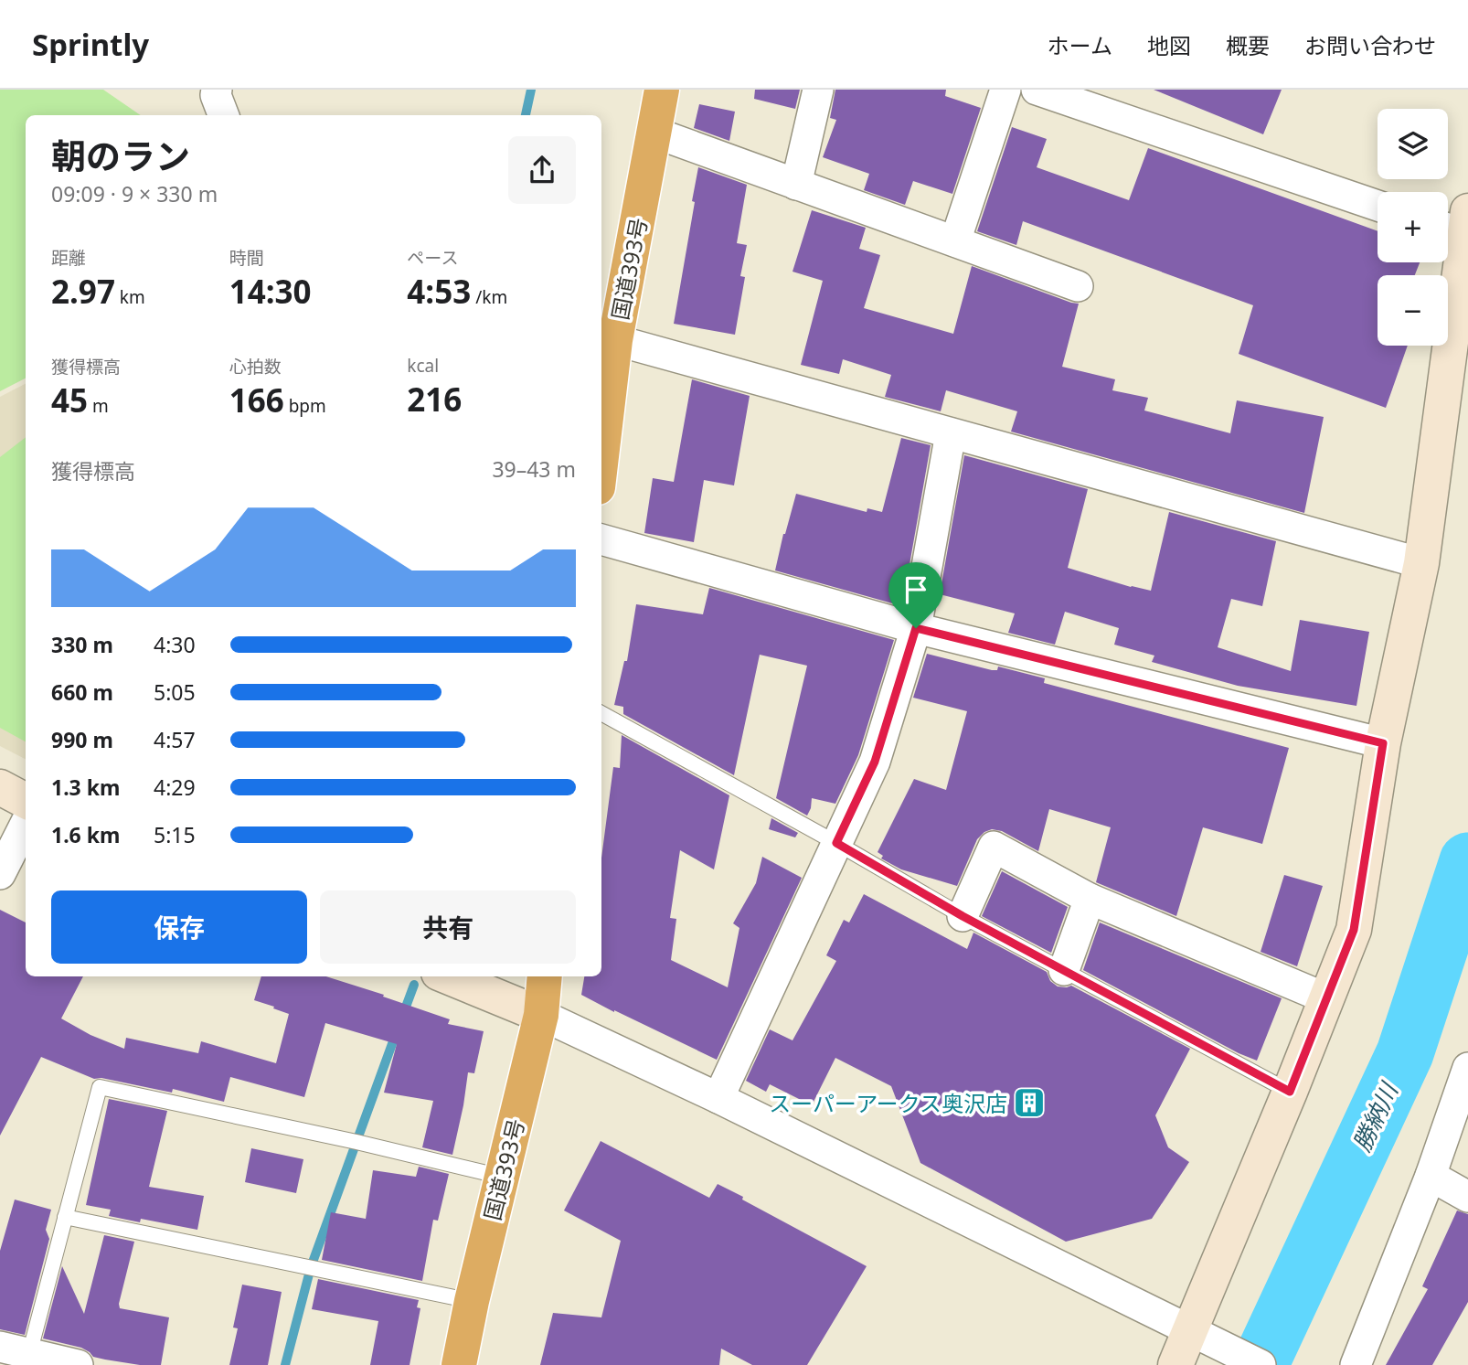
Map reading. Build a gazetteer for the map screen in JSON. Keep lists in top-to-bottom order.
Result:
{
  "streets": {
    "highway": ["国道393号"]
  },
  "water": ["勝納川"],
  "places": {
    "building": ["スーパーアークス奥沢店"]
  },
  "page": {
    "header": "Sprintly",
    "nav": [
      "ホーム",
      "地図",
      "概要",
      "お問い合わせ"
    ],
    "map_buttons": ["+", "−"],
    "heading": ["朝のラン", "09:09 · 9 × 330 m"],
    "stats": [
      ["距離", "2.97 km"],
      ["時間", "14:30"],
      ["ペース", "4:53 /km"],
      ["獲得標高", "45 m"],
      ["心拍数", "166 bpm"],
      ["kcal", "216"]
    ],
    "chart": ["獲得標高", "39–43 m"],
    "list": [
      {
        "name": "330 m",
        "note": "4:30"
      },
      {
        "name": "660 m",
        "note": "5:05"
      },
      {
        "name": "990 m",
        "note": "4:57"
      },
      {
        "name": "1.3 km",
        "note": "4:29"
      },
      {
        "name": "1.6 km",
        "note": "5:15"
      }
    ],
    "buttons": ["保存", "共有"]
  }
}
